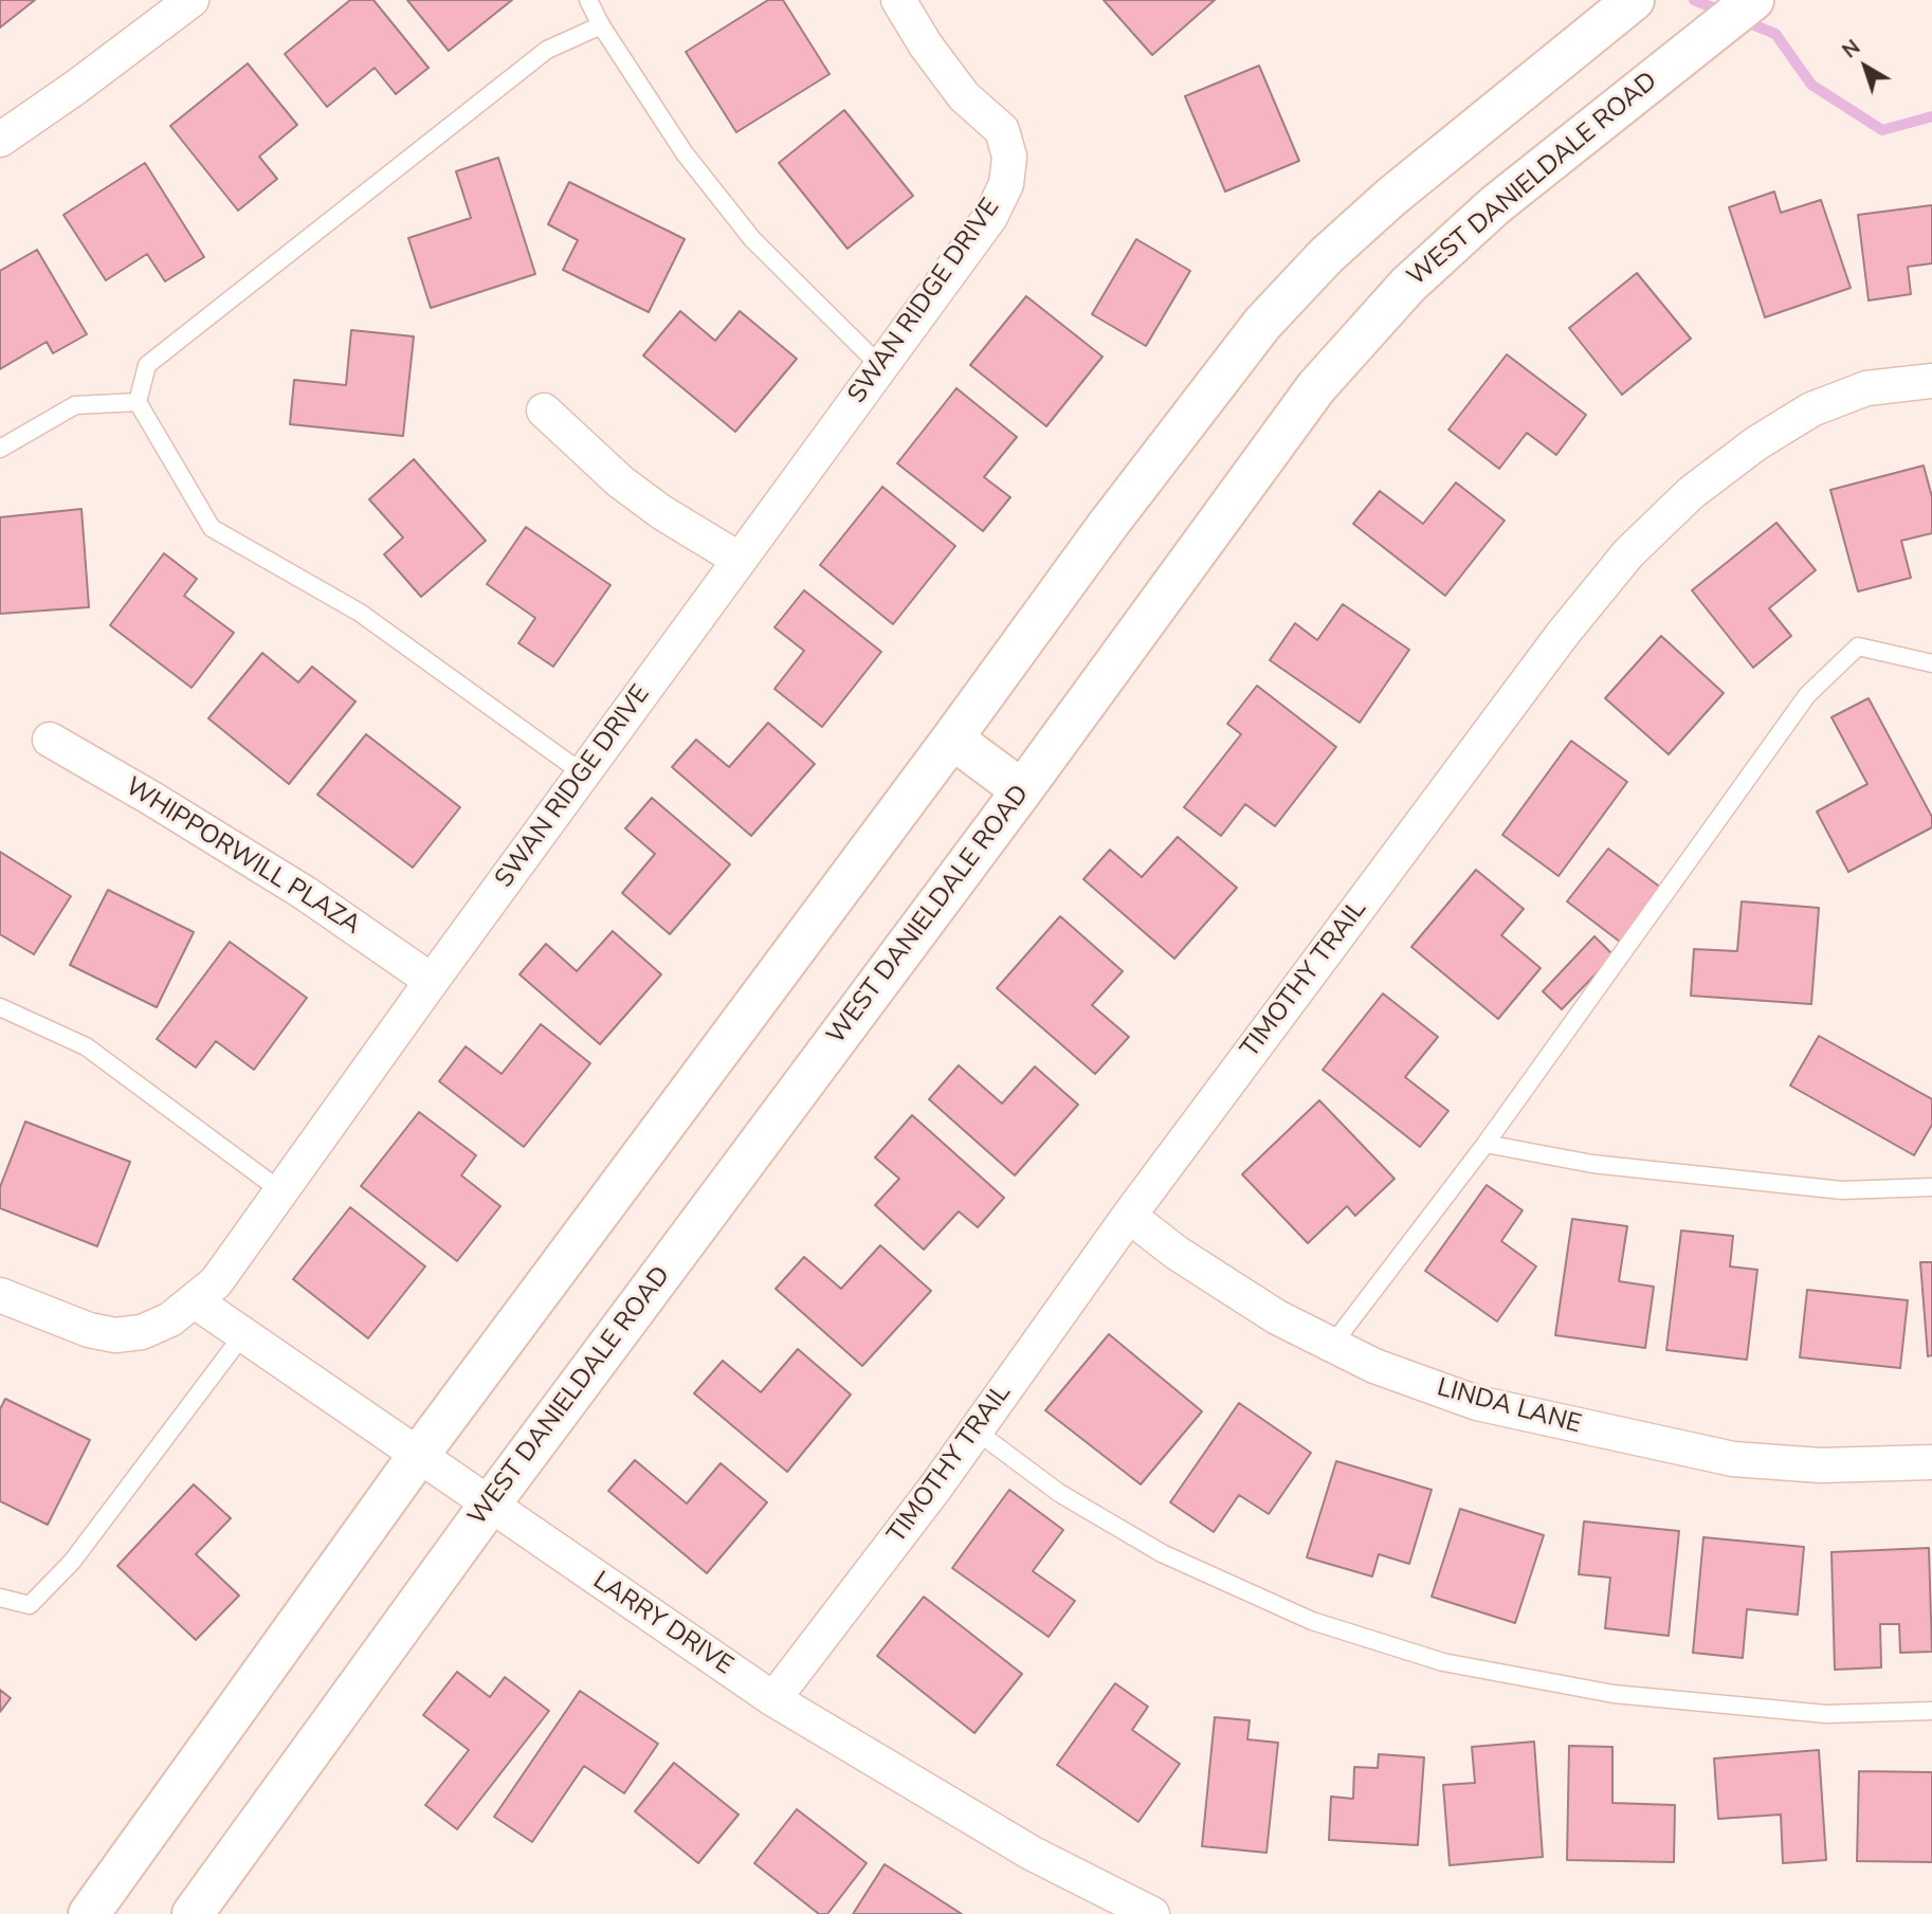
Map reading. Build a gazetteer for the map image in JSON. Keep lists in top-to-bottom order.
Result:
{
  "streets": {
    "main road": ["WEST DANIELDALE ROAD"],
    "street": [
      "SWAN RIDGE DRIVE",
      "WHIPPORWILL PLAZA",
      "TIMOTHY TRAIL",
      "LINDA LANE",
      "LARRY DRIVE"
    ]
  },
  "crossings": [
    ["WEST DANIELDALE ROAD", "LARRY DRIVE"],
    ["SWAN RIDGE DRIVE", "WHIPPORWILL PLAZA"],
    ["SWAN RIDGE DRIVE", "LARRY DRIVE"],
    ["TIMOTHY TRAIL", "LINDA LANE"],
    ["TIMOTHY TRAIL", "LARRY DRIVE"]
  ],
  "north": "top left"
}
